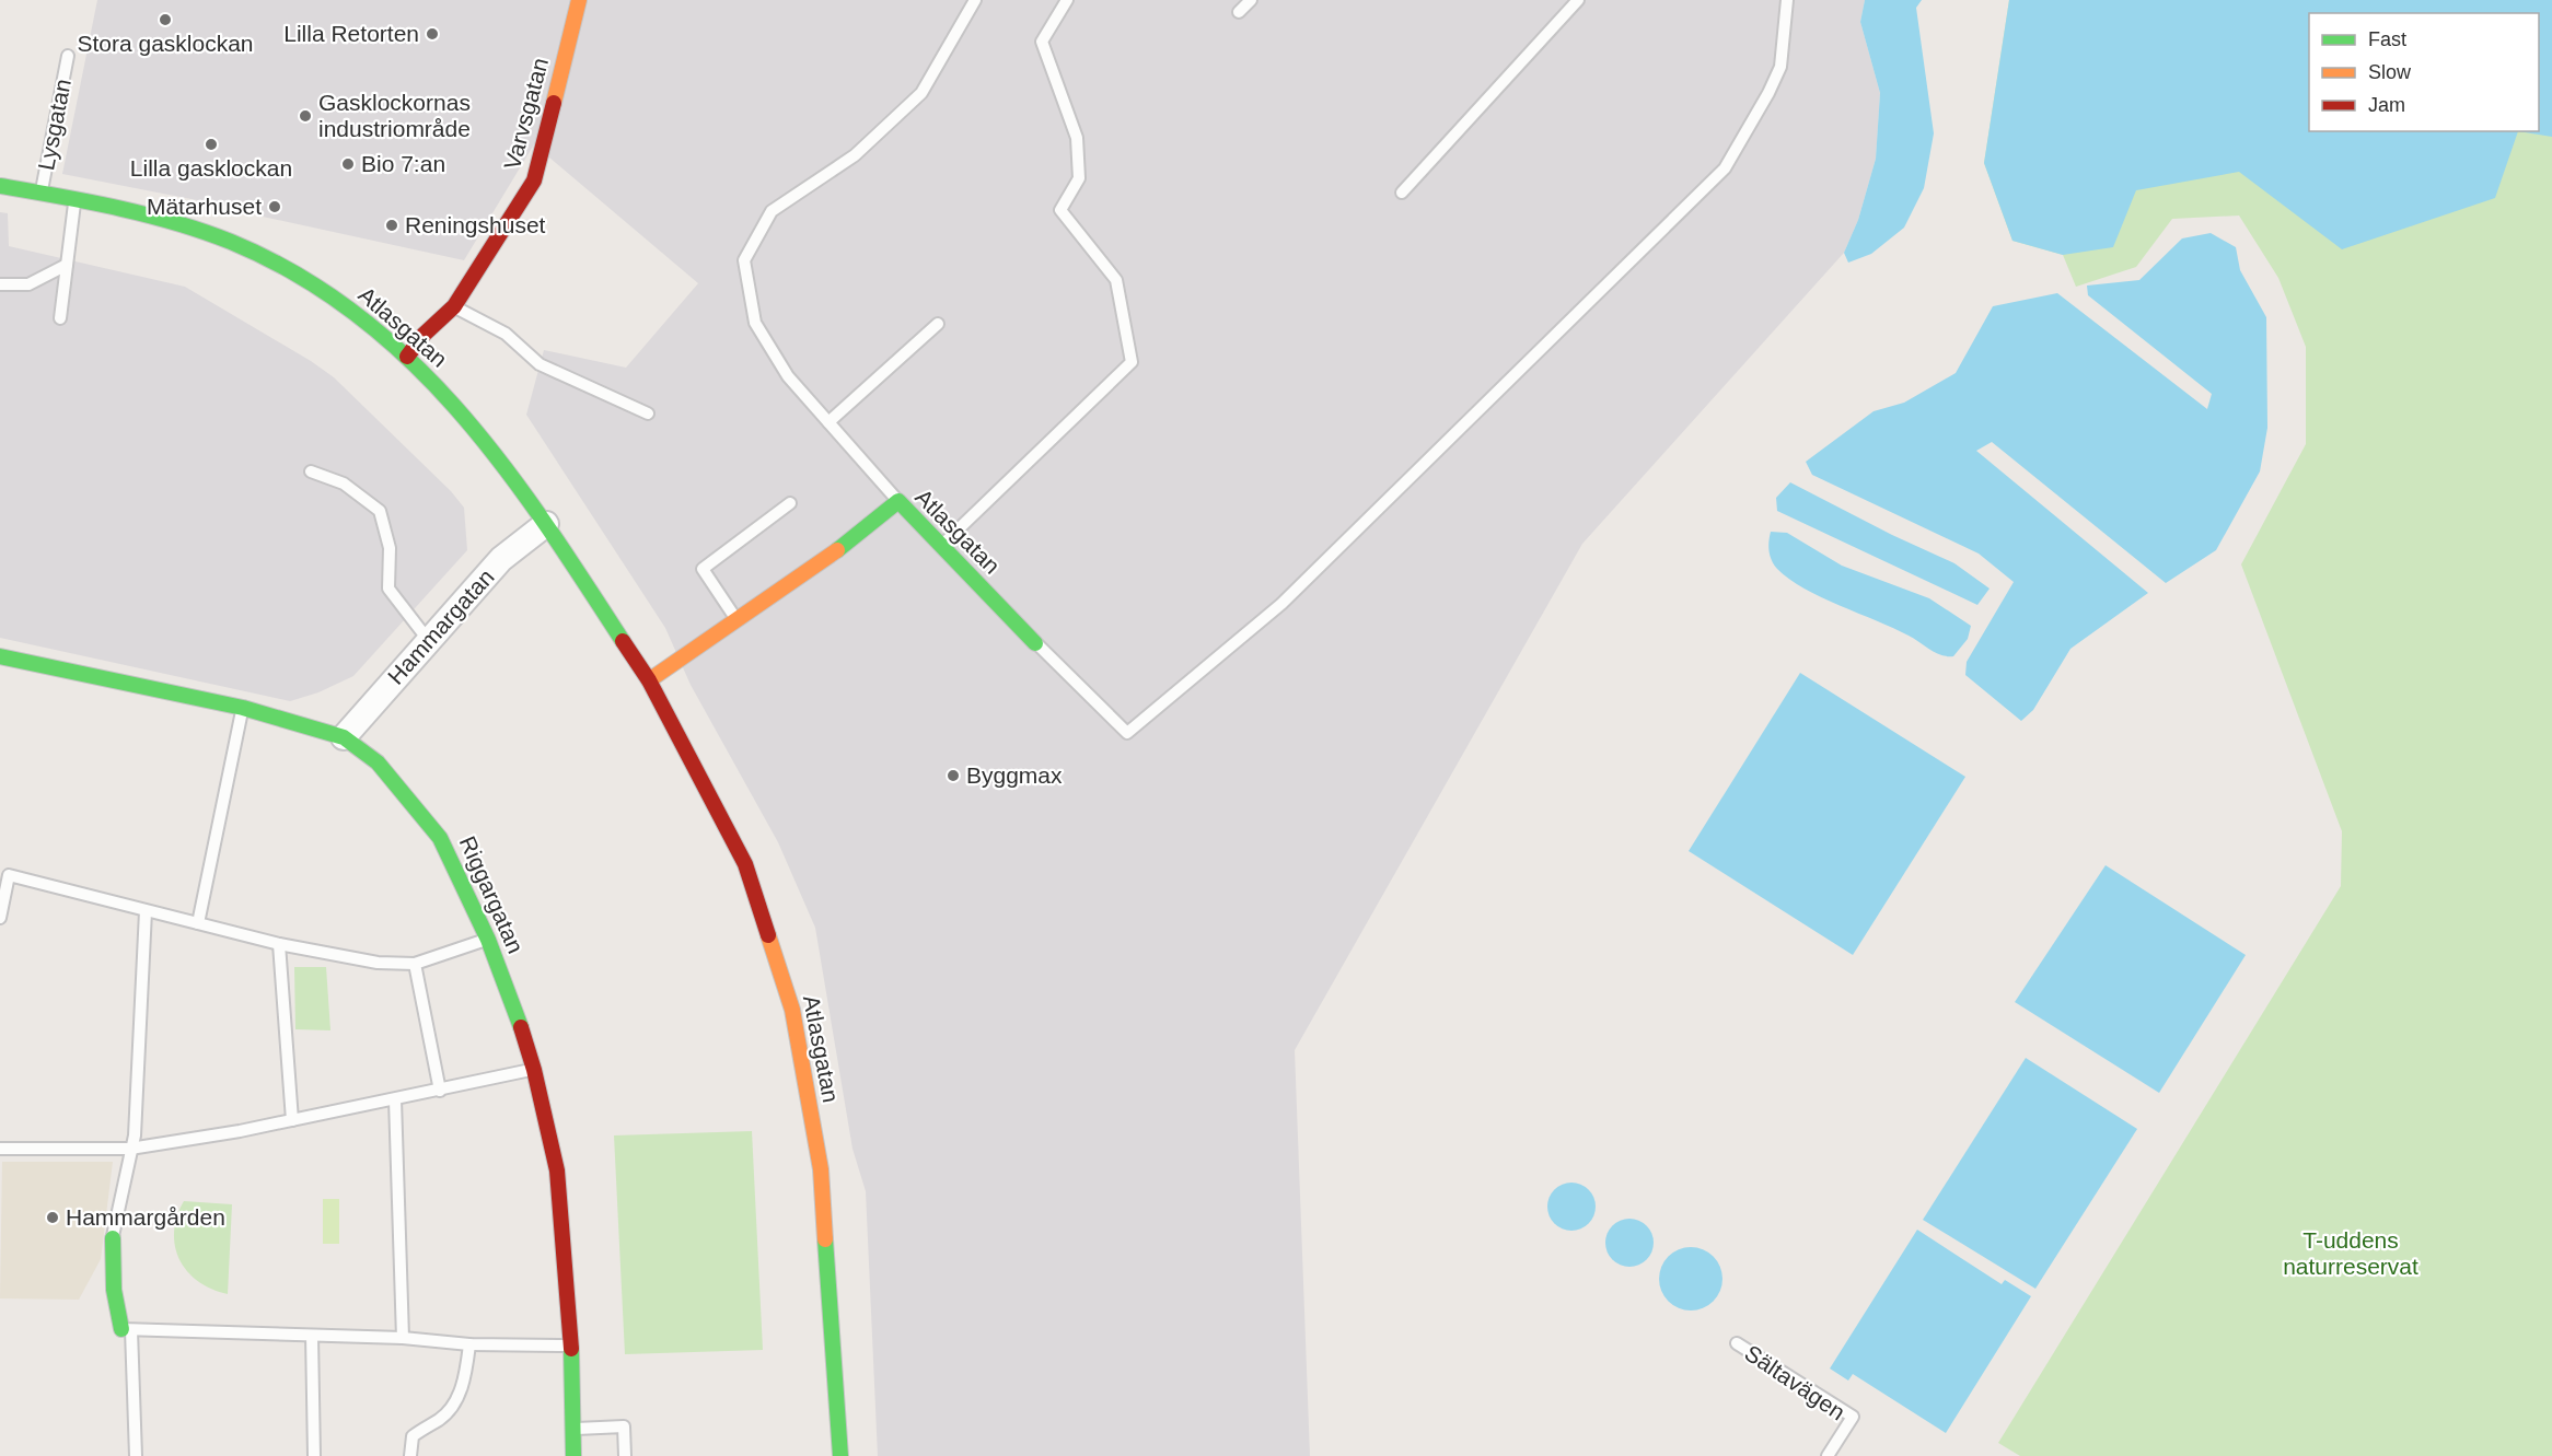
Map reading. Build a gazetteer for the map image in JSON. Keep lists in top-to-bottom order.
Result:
{
  "streets": {
    "street": [
      "Varvsgatan",
      "Atlasgatan",
      "Hammargatan",
      "Riggargatan"
    ],
    "lane": ["Lysgatan", "Sältavägen"]
  },
  "crossings": [
    ["Varvsgatan", "Atlasgatan"],
    ["Lysgatan", "Atlasgatan"],
    ["Atlasgatan", "Hammargatan"],
    ["Hammargatan", "Riggargatan"]
  ],
  "parks": ["T-uddens naturreservat"],
  "places": [
    "Stora gasklockan",
    "Lilla Retorten",
    "Gasklockornas industriområde",
    "Lilla gasklockan",
    "Bio 7:an",
    "Mätarhuset",
    "Reningshuset",
    "Byggmax",
    "Hammargården"
  ],
  "legend": ["Fast", "Slow", "Jam"]
}
